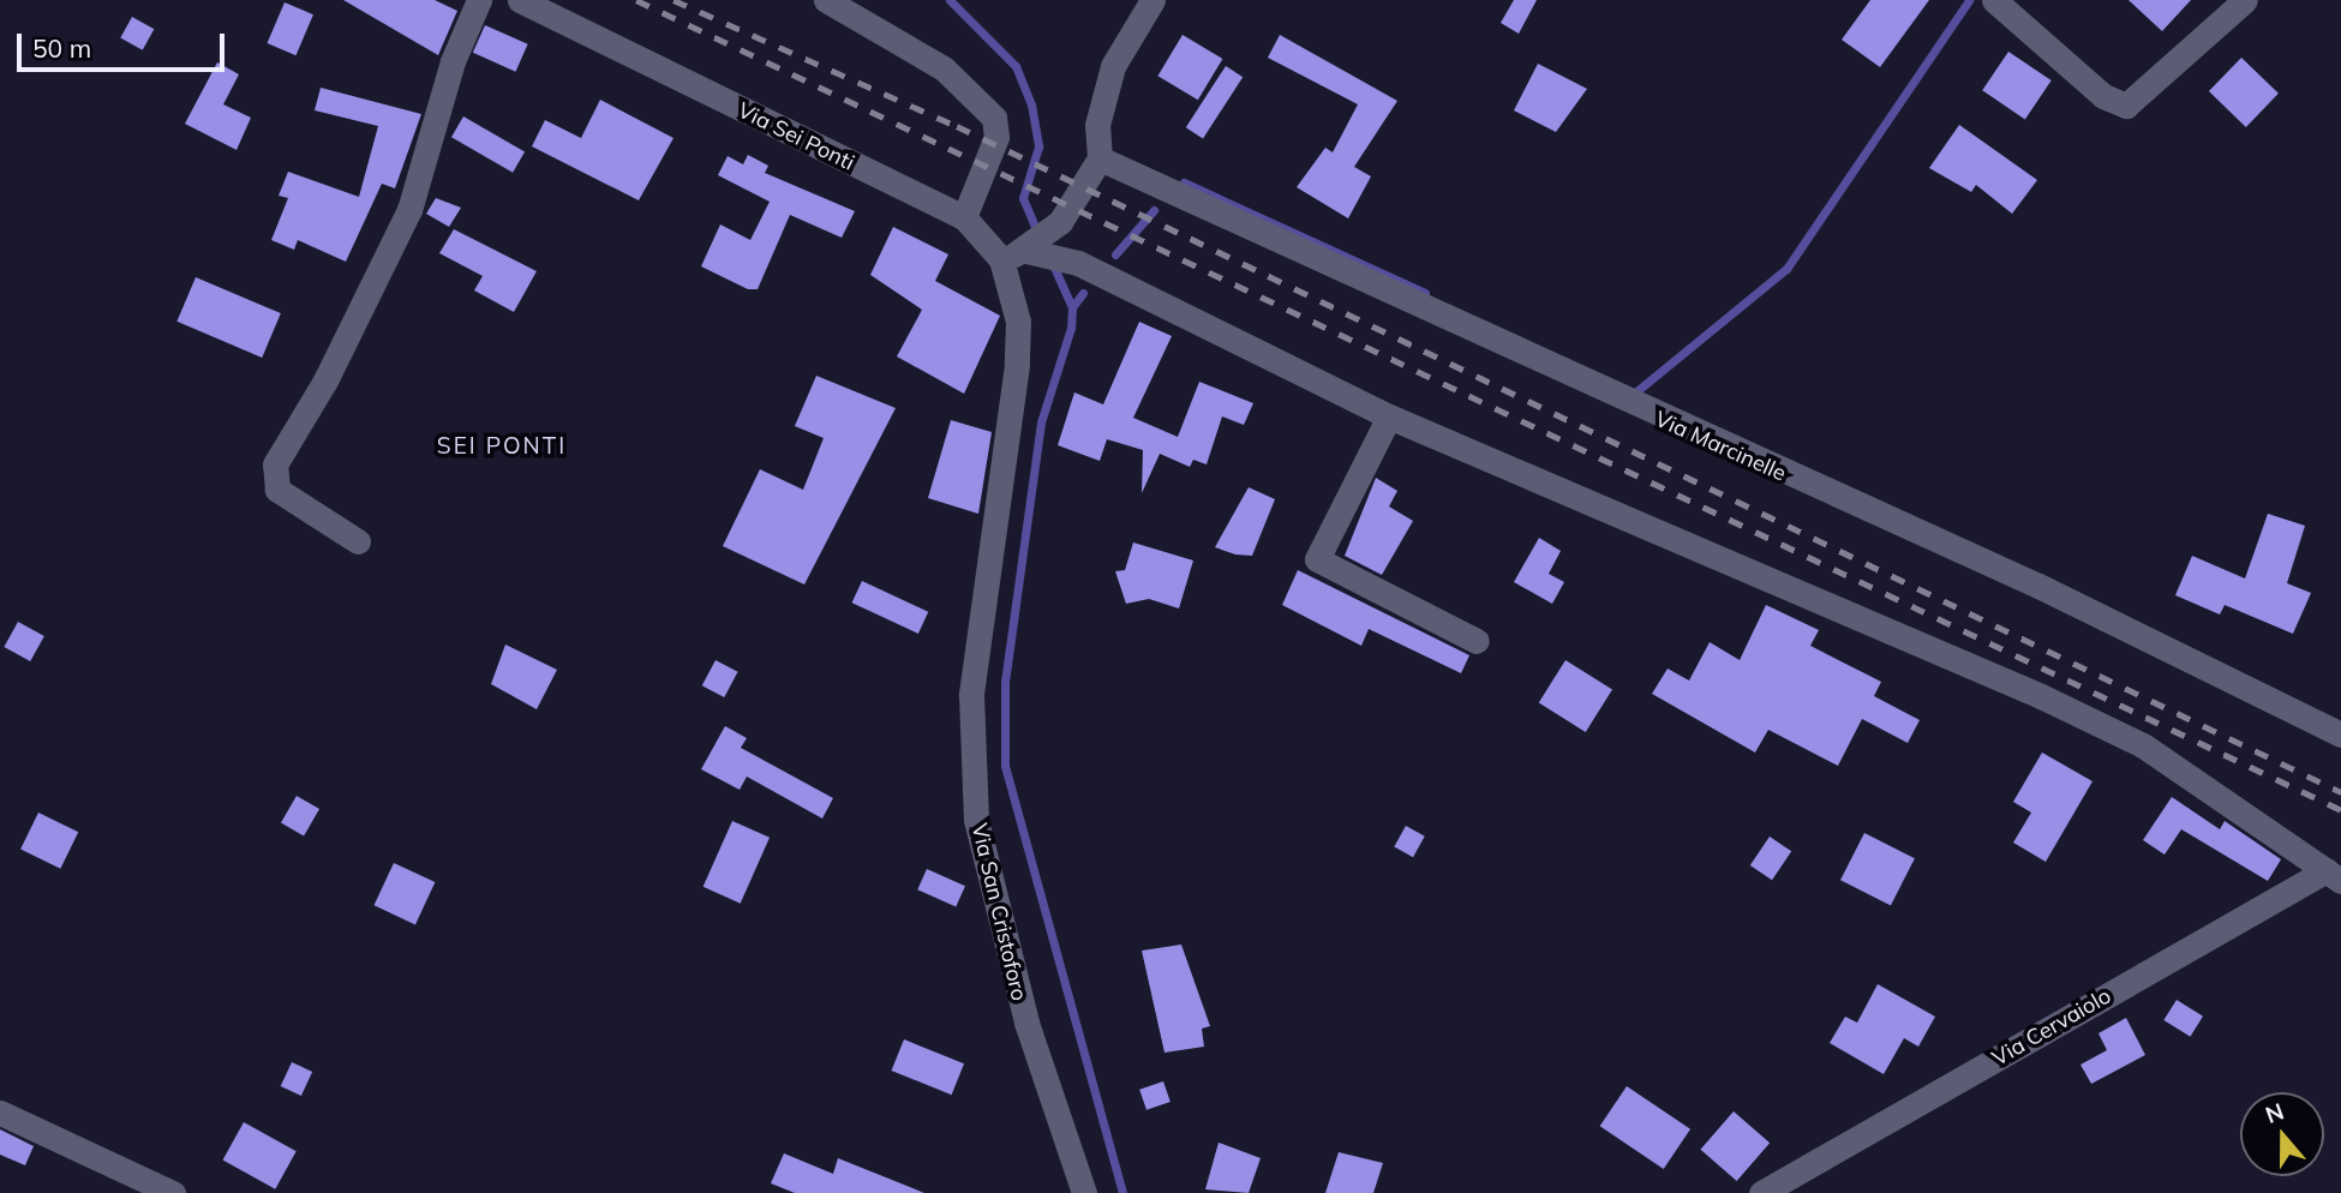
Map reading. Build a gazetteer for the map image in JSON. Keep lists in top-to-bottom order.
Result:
{
  "streets": {
    "street": [
      "Via Sei Ponti",
      "Via Marcinelle",
      "Via San Cristoforo",
      "Via Cervaiolo"
    ]
  },
  "crossings": [
    ["Via Sei Ponti", "Via San Cristoforo"]
  ],
  "districts": ["SEI PONTI"],
  "scale_bar": "50 m",
  "north": "top"
}
